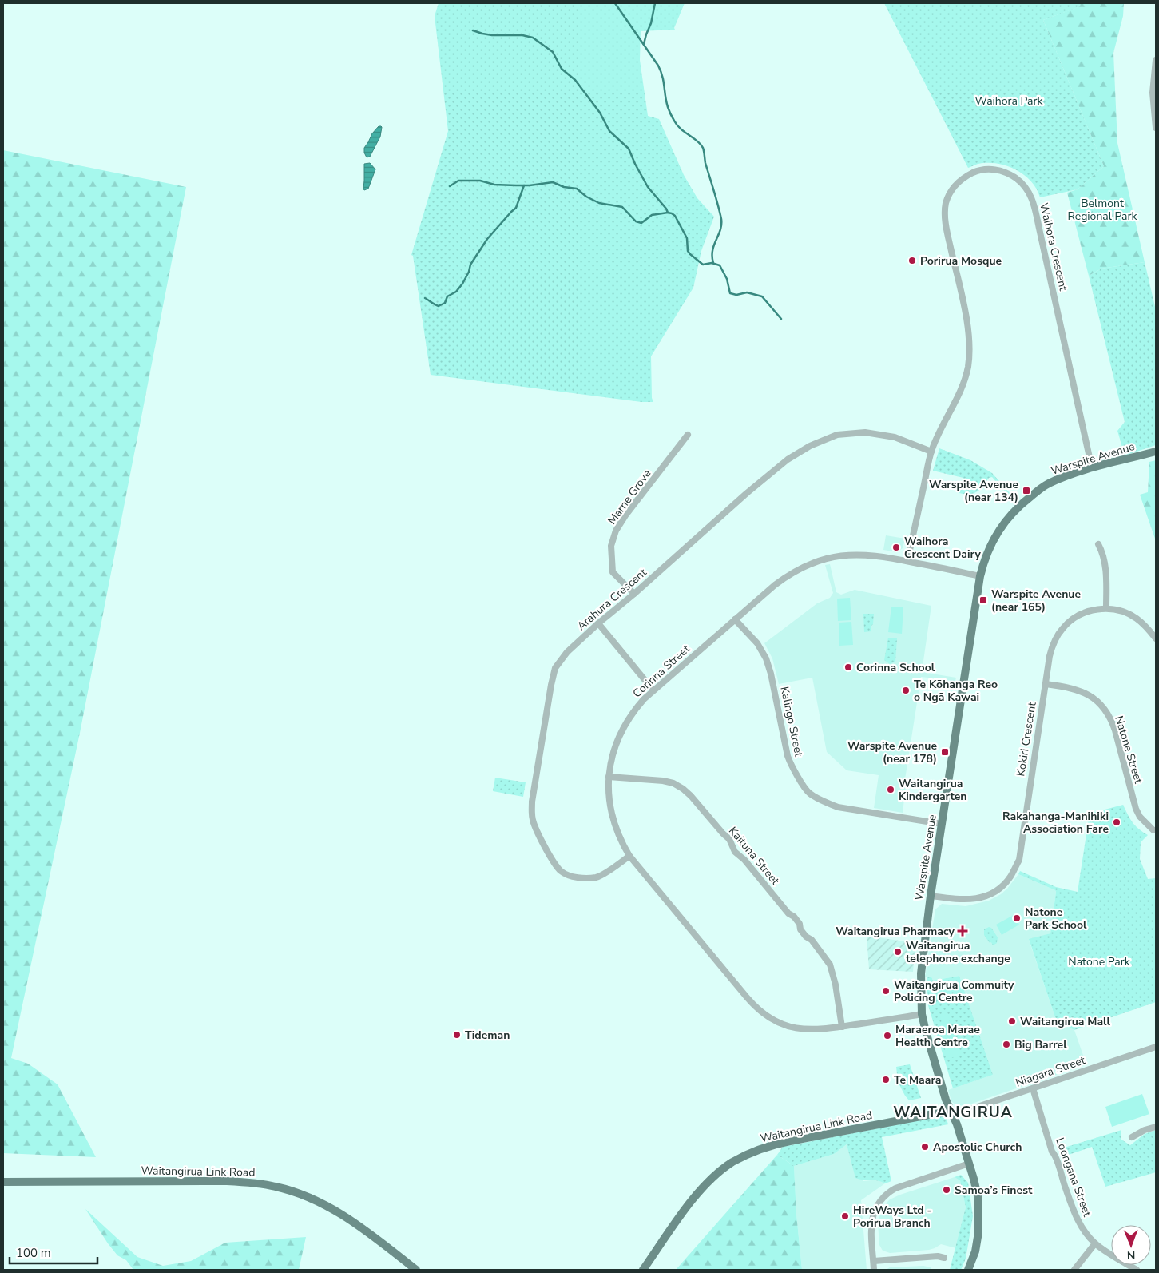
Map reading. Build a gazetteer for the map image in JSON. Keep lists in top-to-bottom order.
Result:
{
  "streets": {
    "main road": ["Warspite Avenue", "Waitangirua Link Road"],
    "street": [
      "Waihora Crescent",
      "Marne Grove",
      "Arahura Crescent",
      "Corinna Street",
      "Kalingo Street",
      "Kokiri Crescent",
      "Natone Street",
      "Kaituna Street",
      "Niagara Street",
      "Loongana Street"
    ]
  },
  "crossings": [
    ["Waihora Crescent", "Warspite Avenue"],
    ["Waihora Crescent", "Arahura Crescent"],
    ["Waihora Crescent", "Corinna Street"],
    ["Warspite Avenue", "Corinna Street"],
    ["Warspite Avenue", "Kalingo Street"],
    ["Warspite Avenue", "Kokiri Crescent"],
    ["Warspite Avenue", "Niagara Street"],
    ["Warspite Avenue", "Waitangirua Link Road"],
    ["Marne Grove", "Arahura Crescent"],
    ["Arahura Crescent", "Corinna Street"],
    ["Corinna Street", "Kalingo Street"],
    ["Corinna Street", "Kaituna Street"],
    ["Kokiri Crescent", "Natone Street"],
    ["Niagara Street", "Waitangirua Link Road"],
    ["Niagara Street", "Loongana Street"]
  ],
  "districts": ["WAITANGIRUA"],
  "parks": ["Waihora Park", "Belmont Regional Park", "Natone Park"],
  "places": {
    "other": [
      "Porirua Mosque",
      "Waihora Crescent Dairy",
      "Corinna School",
      "Te Kōhanga Reo o Ngā Kawai",
      "Waitangirua Kindergarten",
      "Rakahanga-Manihiki Association Fare",
      "Natone Park School",
      "Waitangirua telephone exchange",
      "Waitangirua Commuity Policing Centre",
      "Waitangirua Mall",
      "Tideman",
      "Maraeroa Marae Health Centre",
      "Big Barrel",
      "Te Maara",
      "Apostolic Church",
      "Samoa’s Finest",
      "HireWays Ltd - Porirua Branch"
    ],
    "transit": ["Warspite Avenue (near 134)", "Warspite Avenue (near 165)", "Warspite Avenue (near 178)"],
    "health": ["Waitangirua Pharmacy"]
  },
  "scale_bar": "100 m",
  "north": "bottom"
}
